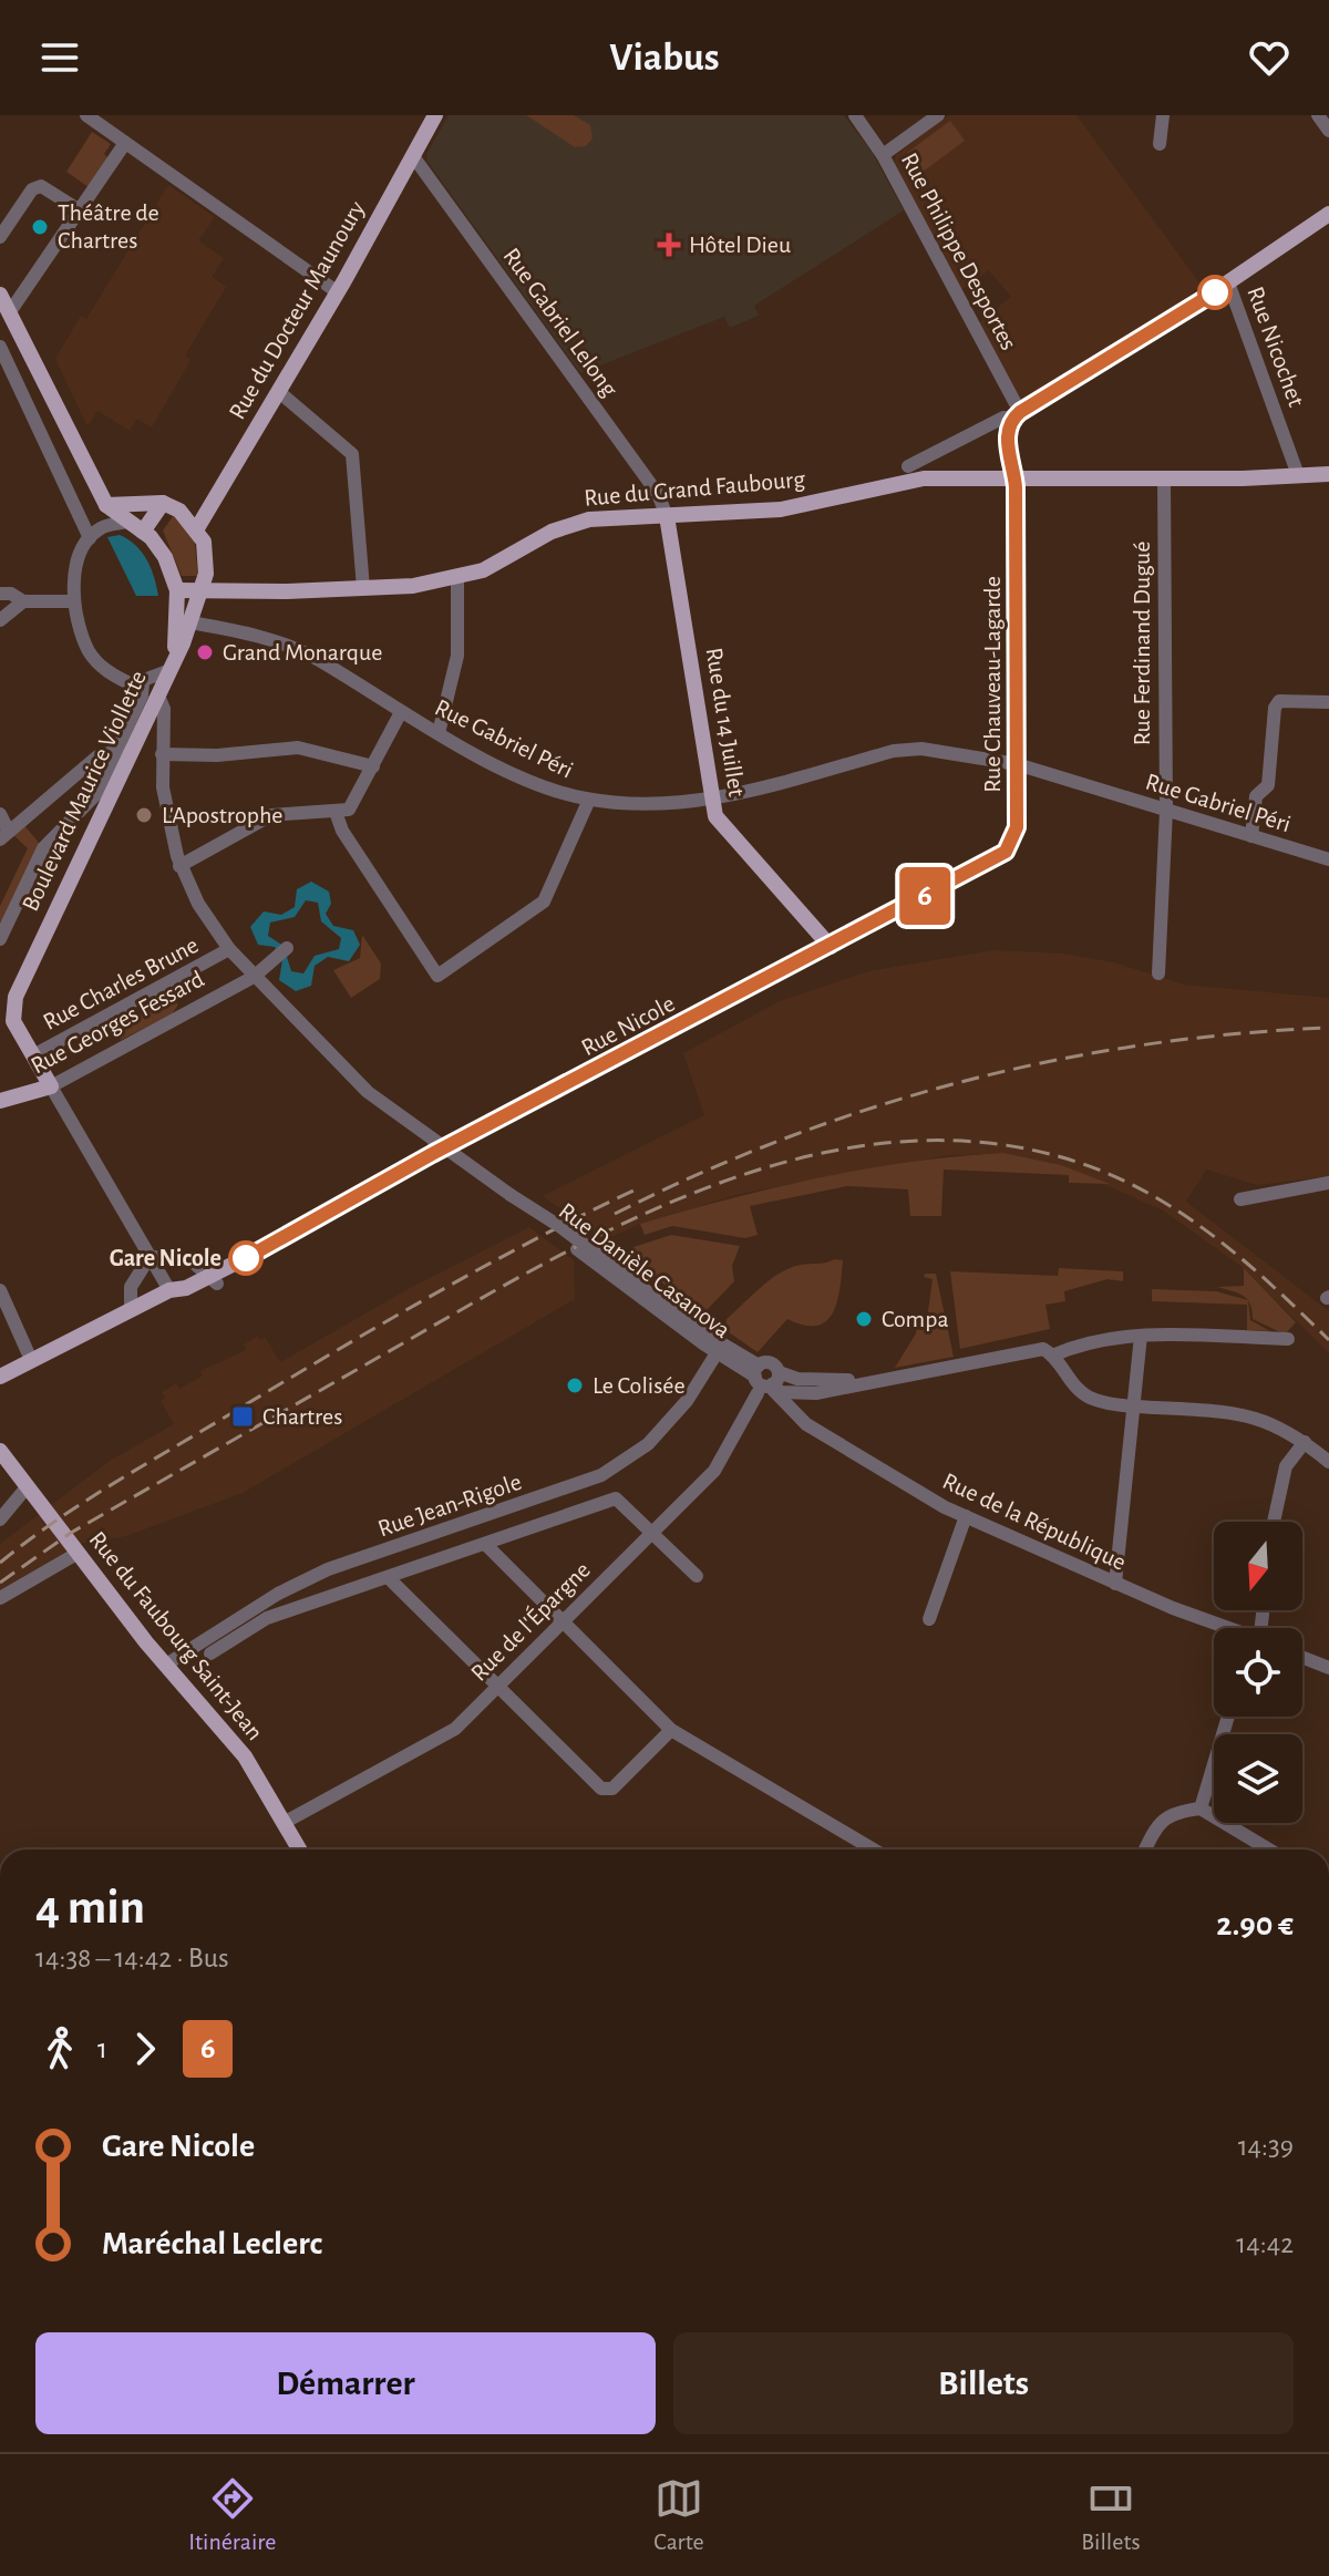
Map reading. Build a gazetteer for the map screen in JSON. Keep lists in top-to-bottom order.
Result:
{
  "streets": {
    "main road": [
      "Rue du Docteur Maunoury",
      "Rue du Grand Faubourg",
      "Rue Chauveau-Lagarde",
      "Rue du 14 Juillet",
      "Boulevard Maurice Viollette",
      "Rue Georges Fessard",
      "Rue Nicole",
      "Rue du Faubourg Saint-Jean"
    ],
    "street": [
      "Rue Philippe Desportes",
      "Rue Gabriel Lelong",
      "Rue Nicochet",
      "Rue Ferdinand Dugué",
      "Rue Gabriel Péri",
      "Rue Charles Brune",
      "Rue Danièle Casanova",
      "Rue Jean-Rigole",
      "Rue de la République",
      "Rue de l'Épargne"
    ]
  },
  "crossings": [
    ["Rue du Docteur Maunoury", "Rue Gabriel Lelong"],
    ["Rue Gabriel Lelong", "Rue du Grand Faubourg"],
    ["Rue Gabriel Lelong", "Rue du 14 Juillet"],
    ["Rue Nicochet", "Rue du Grand Faubourg"],
    ["Rue du Grand Faubourg", "Rue Ferdinand Dugué"],
    ["Rue du Grand Faubourg", "Rue Chauveau-Lagarde"],
    ["Rue du Grand Faubourg", "Rue du 14 Juillet"],
    ["Rue du Grand Faubourg", "Boulevard Maurice Viollette"],
    ["Rue Ferdinand Dugué", "Rue Gabriel Péri"],
    ["Rue Chauveau-Lagarde", "Rue du 14 Juillet"],
    ["Rue Chauveau-Lagarde", "Rue Gabriel Péri"],
    ["Rue Chauveau-Lagarde", "Rue Nicole"],
    ["Rue du 14 Juillet", "Rue Gabriel Péri"],
    ["Rue du 14 Juillet", "Rue Nicole"],
    ["Boulevard Maurice Viollette", "Rue Charles Brune"],
    ["Boulevard Maurice Viollette", "Rue Danièle Casanova"],
    ["Rue Charles Brune", "Rue Danièle Casanova"],
    ["Rue Georges Fessard", "Rue Danièle Casanova"],
    ["Rue Nicole", "Rue Danièle Casanova"],
    ["Rue Danièle Casanova", "Rue Jean-Rigole"],
    ["Rue Danièle Casanova", "Rue de la République"],
    ["Rue Danièle Casanova", "Rue de l'Épargne"],
    ["Rue Jean-Rigole", "Rue du Faubourg Saint-Jean"],
    ["Rue de la République", "Rue de l'Épargne"],
    ["Rue de l'Épargne", "Rue du Faubourg Saint-Jean"]
  ],
  "places": {
    "other": [
      "Théâtre de Chartres",
      "Grand Monarque",
      "L'Apostrophe",
      "Gare Nicole",
      "Compa",
      "Le Colisée"
    ],
    "health": ["Hôtel Dieu"],
    "transit": ["Chartres"]
  },
  "lines": ["bus line 6"],
  "north": "bottom",
  "page": {
    "header": "Viabus",
    "on_map": "6",
    "heading": ["4 min", "14:38 – 14:42 · Bus", "2.90 €"],
    "legs": ["1", "6"],
    "list": [
      {
        "name": "Gare Nicole",
        "value": "14:39"
      },
      {
        "name": "Maréchal Leclerc",
        "value": "14:42"
      }
    ],
    "buttons": ["Démarrer", "Billets"],
    "tabs": ["Itinéraire", "Carte", "Billets"]
  }
}
